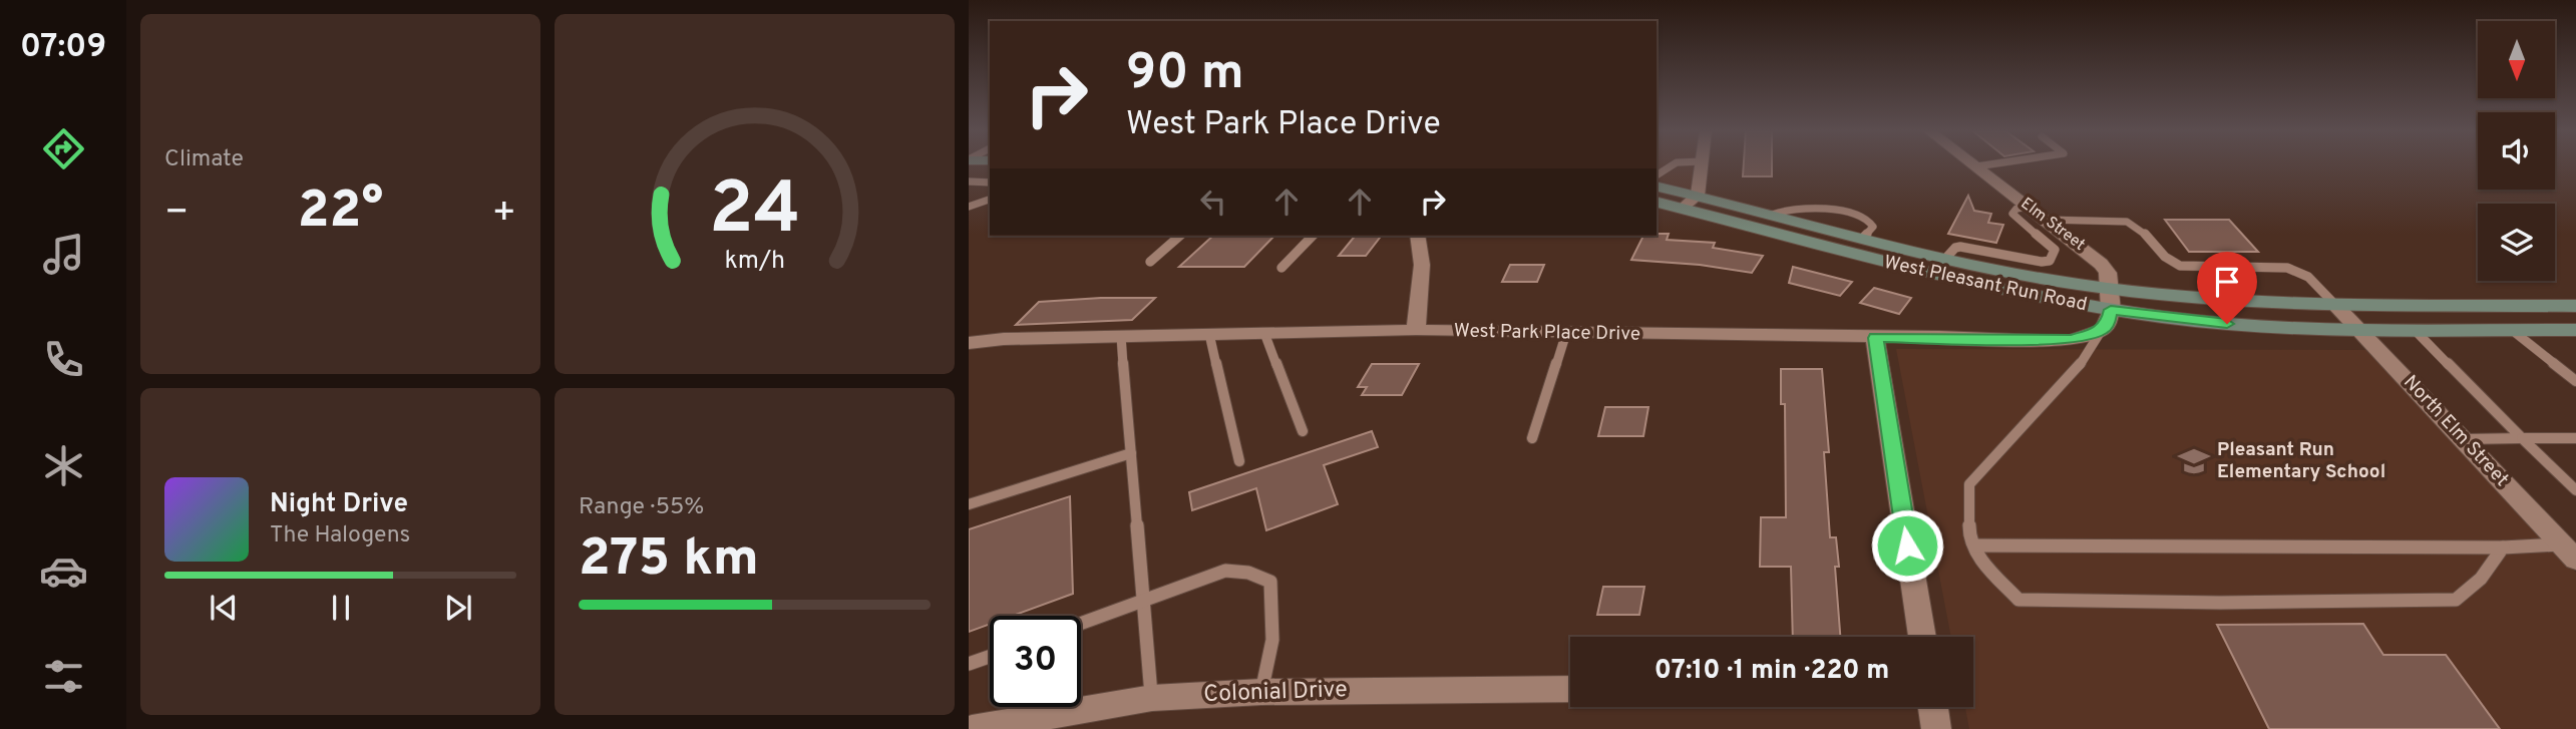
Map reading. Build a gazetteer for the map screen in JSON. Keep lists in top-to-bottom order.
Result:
{
  "streets": {
    "main road": ["West Pleasant Run Road"],
    "street": [
      "Elm Street",
      "West Park Place Drive",
      "North Elm Street",
      "Colonial Drive"
    ]
  },
  "crossings": [
    ["Elm Street", "West Pleasant Run Road"],
    ["West Pleasant Run Road", "North Elm Street"]
  ],
  "places": {
    "school or university": ["Pleasant Run Elementary School"]
  },
  "north": "bottom",
  "page": {
    "tabs": "07:09",
    "tile": [
      "Climate",
      ["Range · 55%", "275 km"]
    ],
    "turn": ["90 m", "West Park Place Drive"],
    "heat": ["−", "22°", "+"],
    "song": ["Night Drive", "The Halogens"],
    "limit": "30",
    "trip": "07:10 · 1 min · 220 m",
    "gauge": ["24", "km/h"]
  }
}
